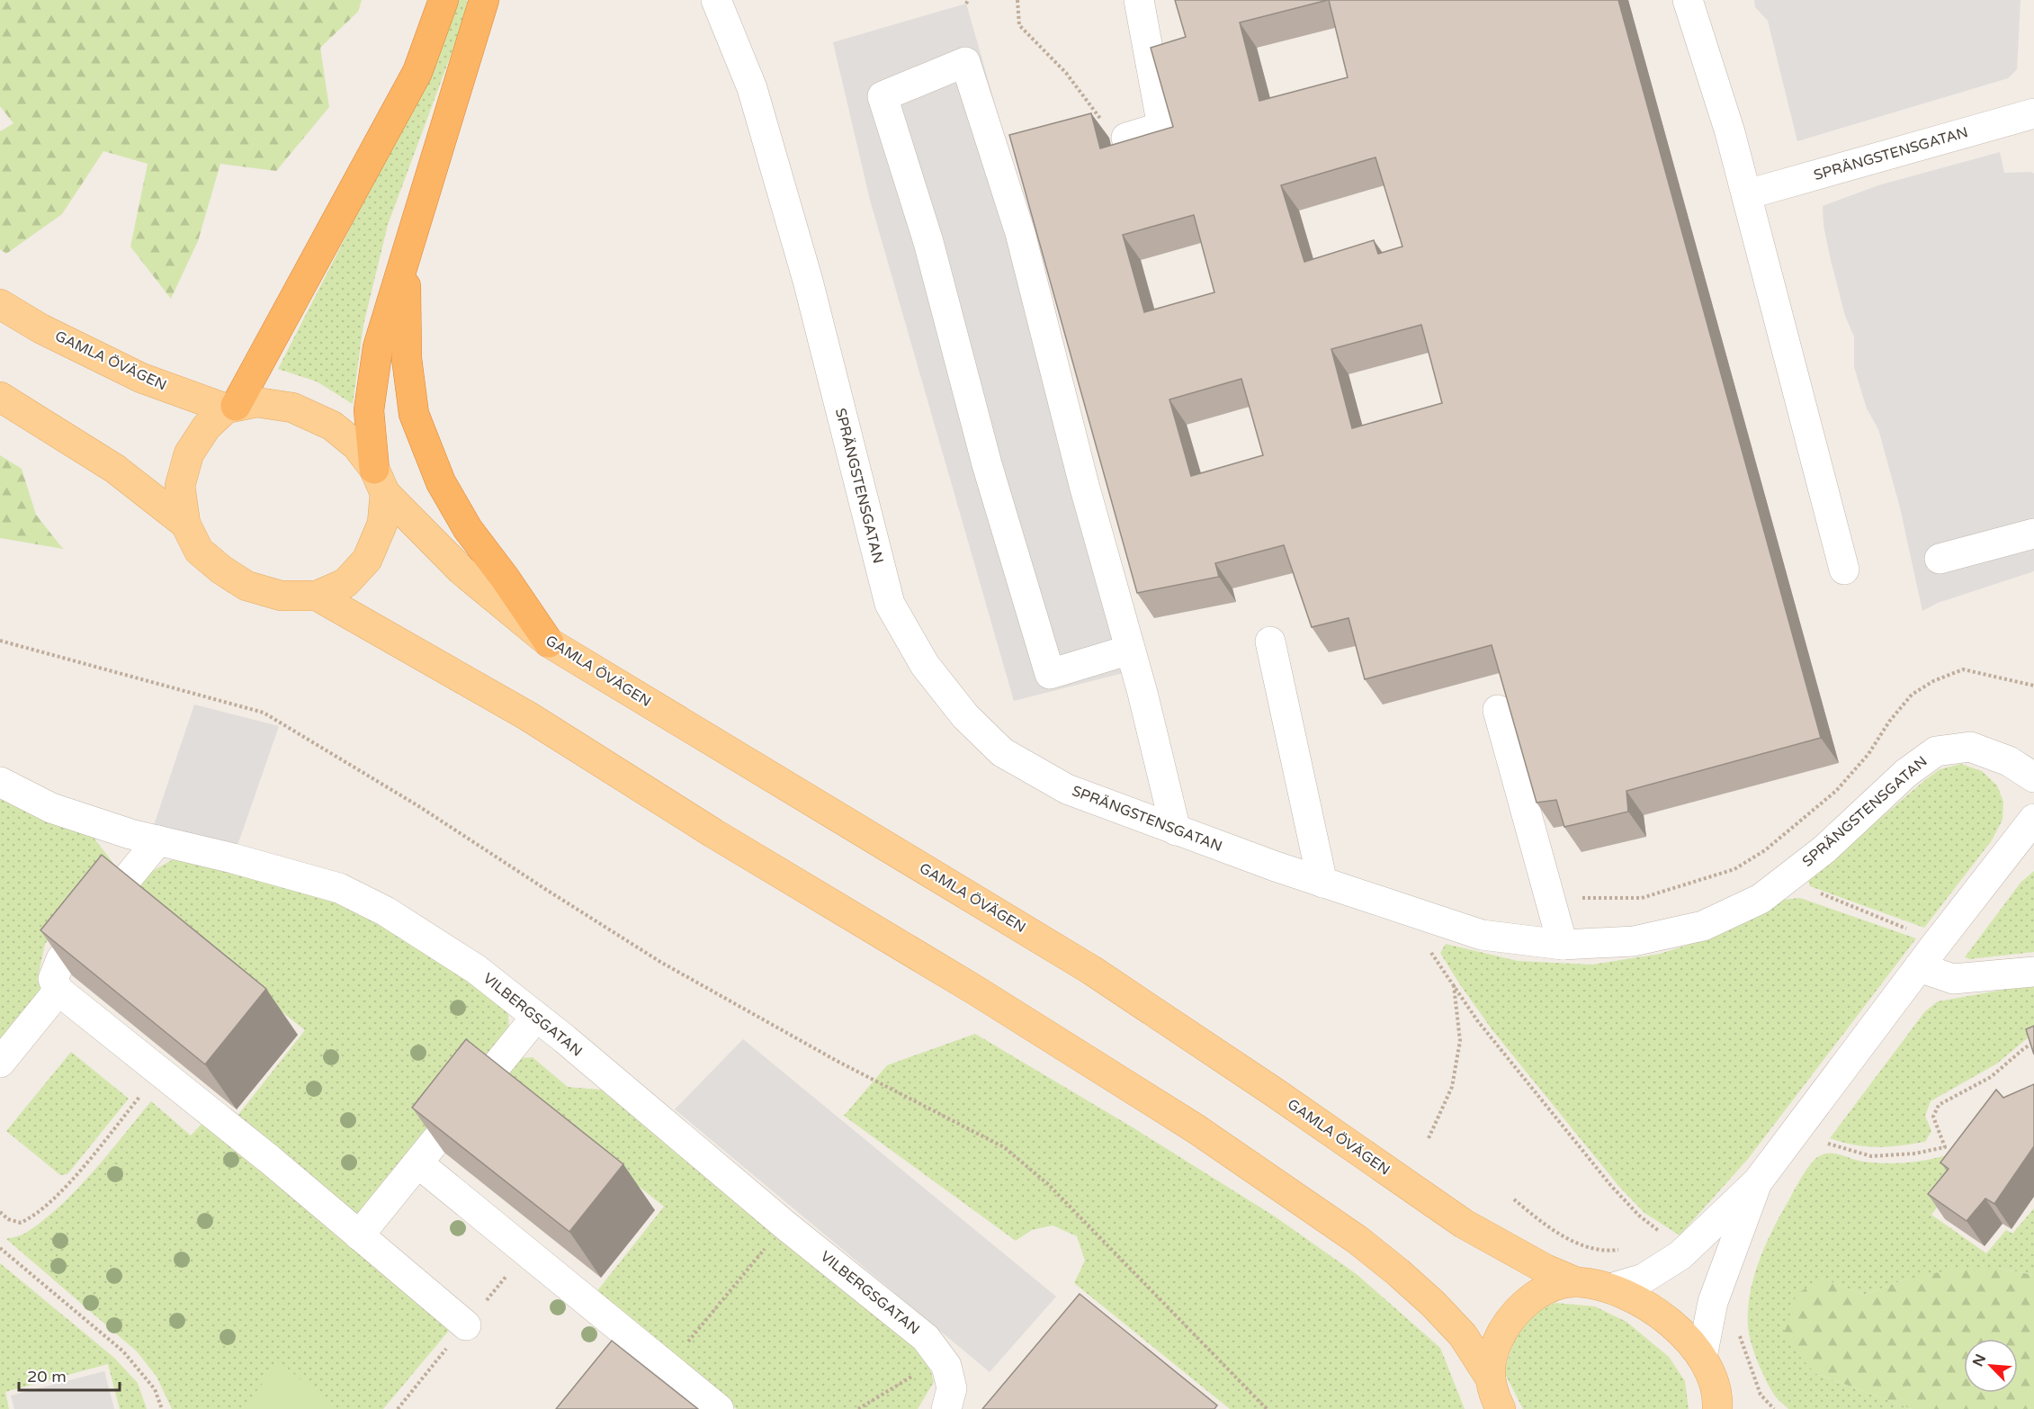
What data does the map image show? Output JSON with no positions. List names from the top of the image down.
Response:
{
  "streets": {
    "main road": ["GAMLA ÖVÄGEN"],
    "street": ["SPRÄNGSTENSGATAN", "VILBERGSGATAN"]
  },
  "scale_bar": "20 m",
  "north": "top left"
}
